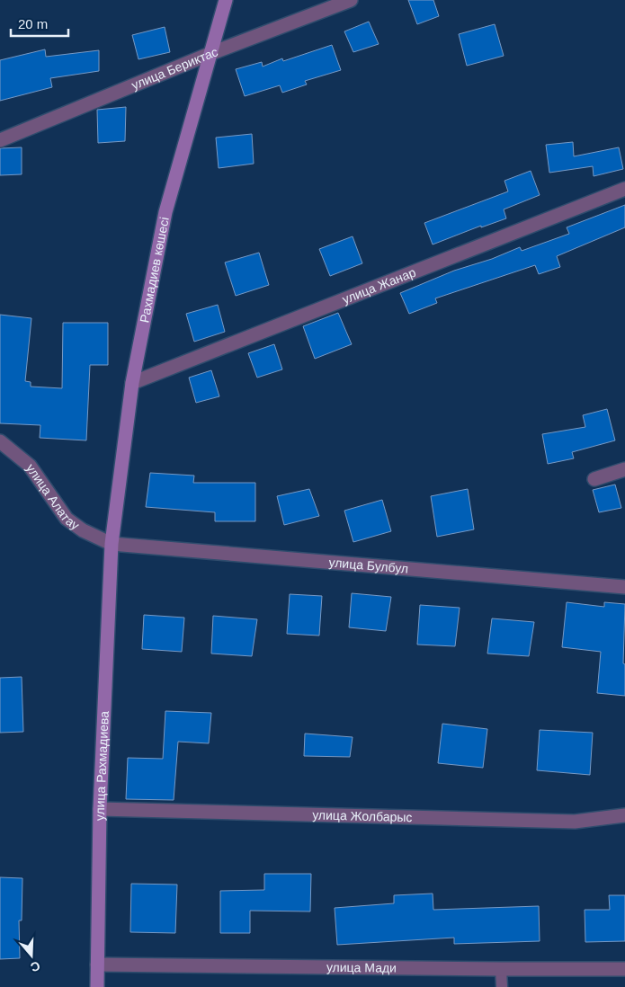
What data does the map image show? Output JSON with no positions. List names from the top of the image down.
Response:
{
  "streets": {
    "street": [
      "улица Бериктас",
      "Рахмадиев көшесі",
      "улица Жанар",
      "улица Алатау",
      "улица Булбул",
      "улица Рахмадиева",
      "улица Жолбарыс",
      "улица Мади"
    ]
  },
  "crossings": [
    ["улица Бериктас", "Рахмадиев көшесі"],
    ["Рахмадиев көшесі", "улица Жанар"],
    ["Рахмадиев көшесі", "улица Алатау"],
    ["Рахмадиев көшесі", "улица Булбул"],
    ["Рахмадиев көшесі", "улица Рахмадиева"],
    ["улица Алатау", "улица Булбул"],
    ["улица Алатау", "улица Рахмадиева"],
    ["улица Булбул", "улица Рахмадиева"],
    ["улица Рахмадиева", "улица Жолбарыс"],
    ["улица Рахмадиева", "улица Мади"]
  ],
  "scale_bar": "20 m",
  "north": "bottom"
}
